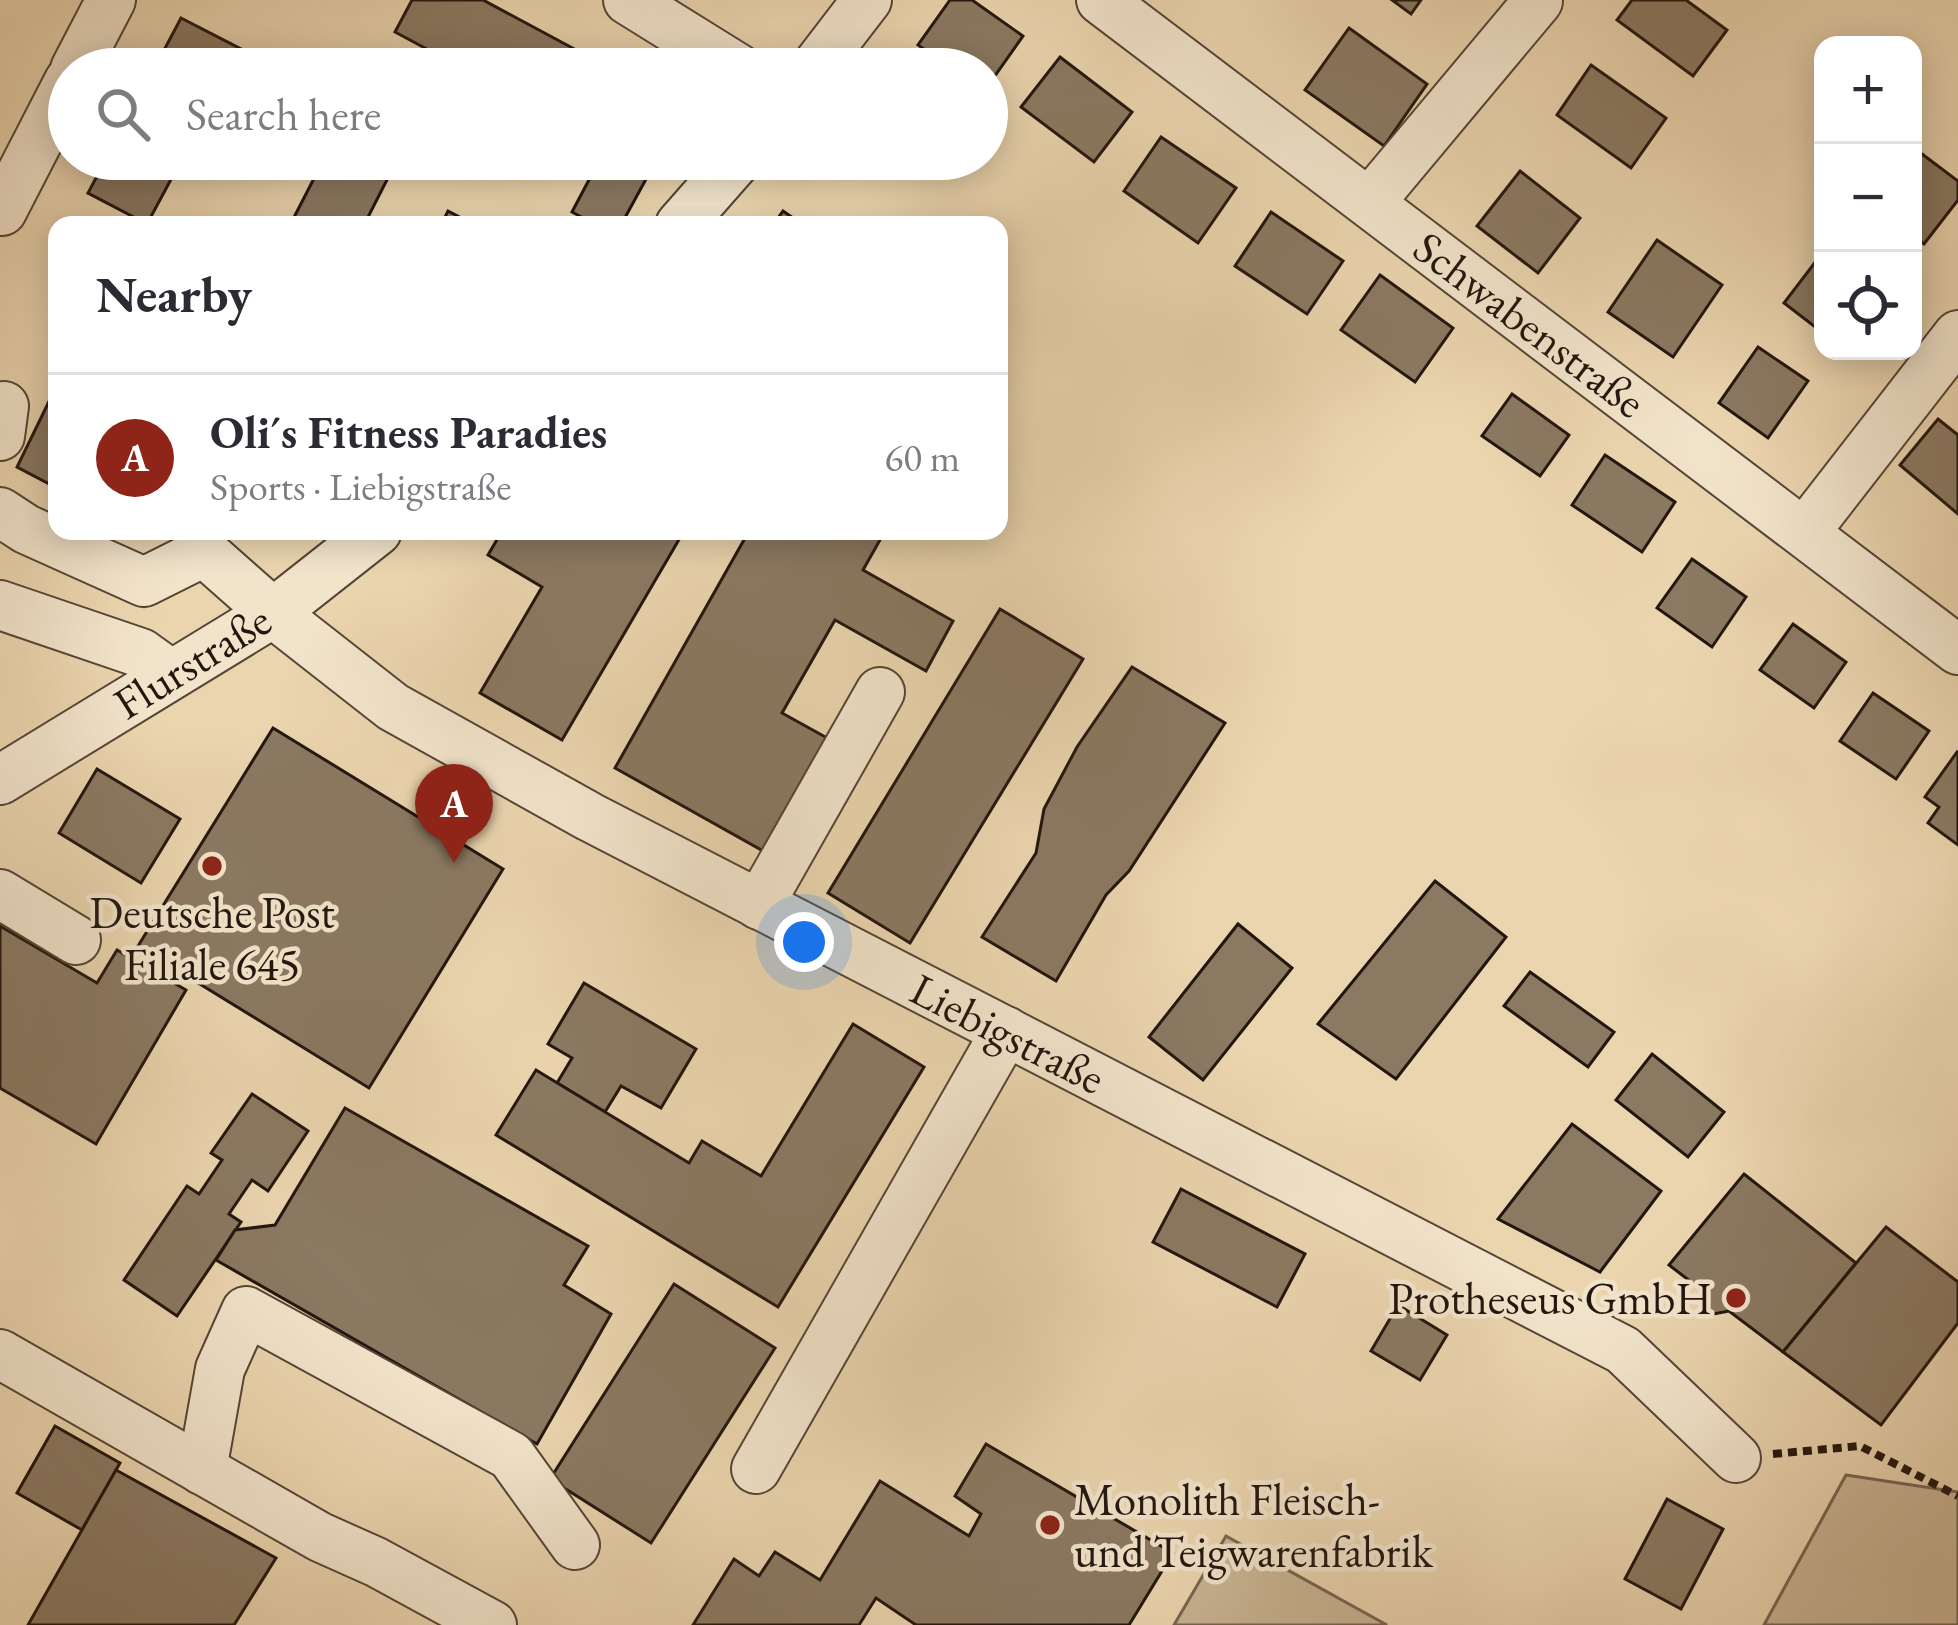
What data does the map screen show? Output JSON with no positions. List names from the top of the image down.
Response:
{
  "streets": {
    "street": ["Schwabenstraße", "Flurstraße", "Liebigstraße"]
  },
  "crossings": [
    ["Flurstraße", "Liebigstraße"]
  ],
  "places": ["Deutsche Post Filiale 645", "Protheseus GmbH", "Monolith Fleisch- und Teigwarenfabrik"],
  "page": {
    "map_buttons": ["+", "−"],
    "search": "Search here",
    "heading": "Nearby",
    "list": [
      {
        "mark": "A",
        "name": "Oli´s Fitness Paradies",
        "note": "Sports · Liebigstraße",
        "value": "60 m"
      }
    ],
    "pins": "A"
  }
}
